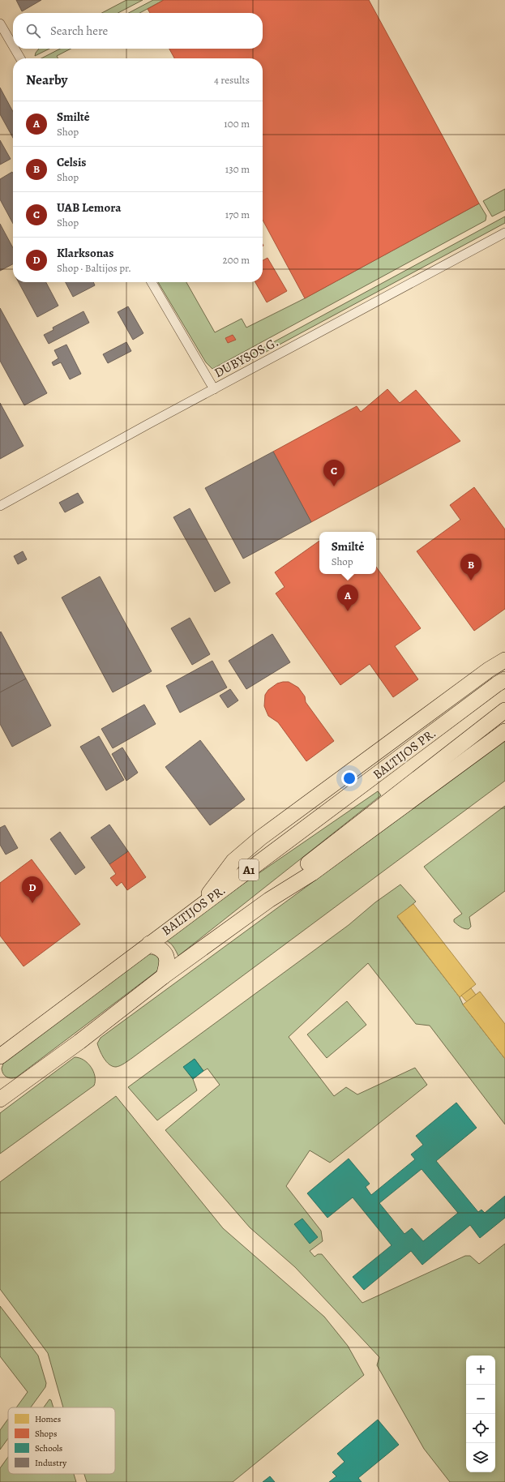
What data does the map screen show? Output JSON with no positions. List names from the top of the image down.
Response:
{
  "streets": {
    "highway": ["BALTIJOS PR.", "A1"],
    "street": ["DUBYSOS G."]
  },
  "legend": [
    "Homes",
    "Shops",
    "Schools",
    "Industry"
  ],
  "page": {
    "search": "Search here",
    "heading": ["Nearby", "4 results"],
    "list": [
      {
        "mark": "A",
        "name": "Smiltė",
        "note": "Shop",
        "value": "100 m"
      },
      {
        "mark": "B",
        "name": "Celsis",
        "note": "Shop",
        "value": "130 m"
      },
      {
        "mark": "C",
        "name": "UAB Lemora",
        "note": "Shop",
        "value": "170 m"
      },
      {
        "mark": "D",
        "name": "Klarksonas",
        "note": "Shop · Baltijos pr.",
        "value": "200 m"
      }
    ],
    "pins": [
      "C",
      "B",
      "A",
      "D"
    ],
    "popup": ["Smiltė", "Shop"],
    "map_buttons": ["+", "−"]
  }
}
